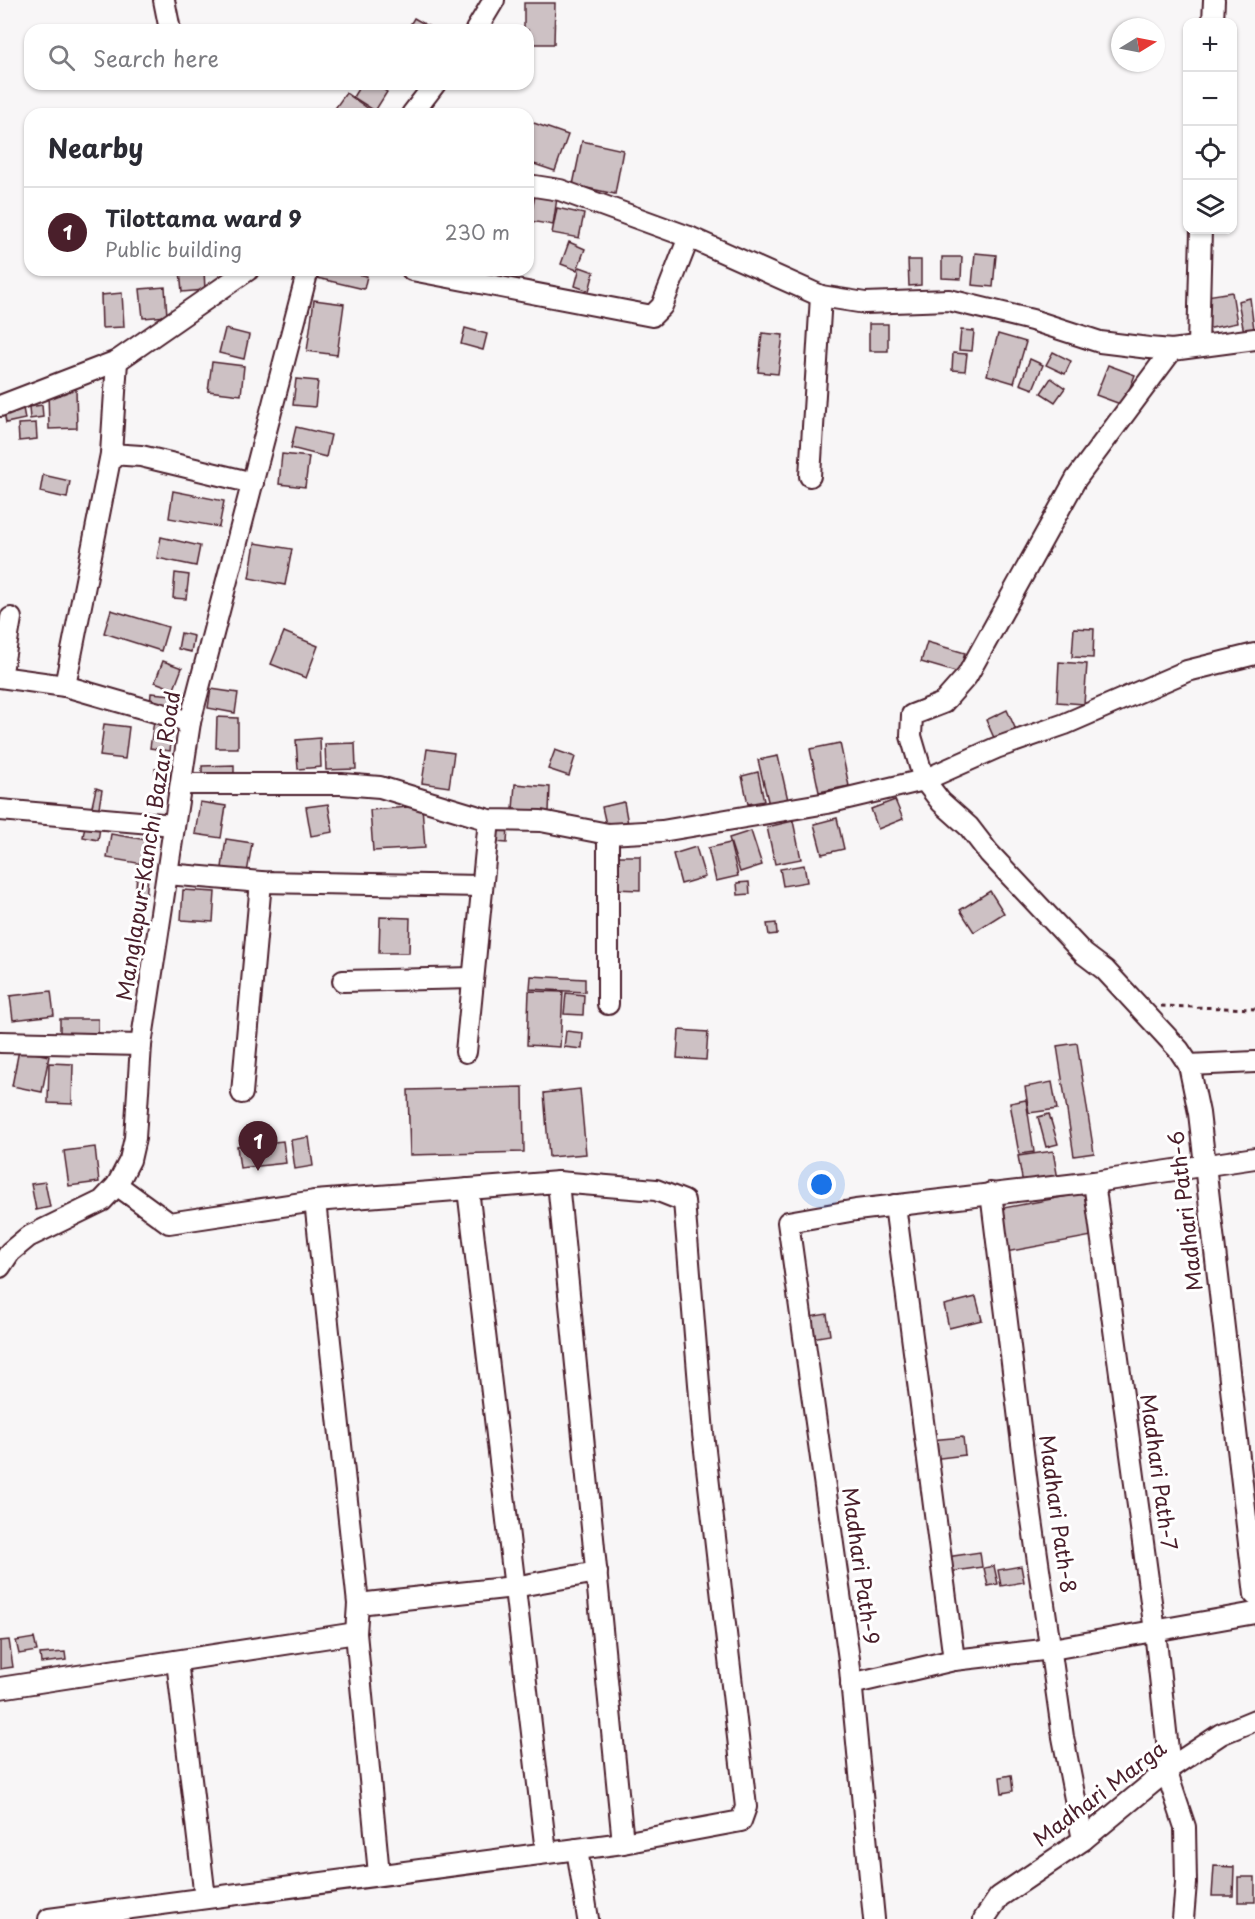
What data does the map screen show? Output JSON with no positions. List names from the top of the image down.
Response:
{
  "streets": {
    "street": [
      "Manglapur-Kanchi Bazar Road",
      "Madhari Path-6",
      "Madhari Path-7",
      "Madhari Path-8",
      "Madhari Path-9",
      "Madhari Marga"
    ]
  },
  "crossings": [
    ["Madhari Path-7", "Madhari Marga"],
    ["Madhari Path-8", "Madhari Marga"]
  ],
  "north": "right",
  "page": {
    "map_buttons": ["+", "−"],
    "search": "Search here",
    "heading": "Nearby",
    "list": [
      {
        "mark": "1",
        "name": "Tilottama ward 9",
        "note": "Public building",
        "value": "230 m"
      }
    ],
    "pins": "1"
  }
}
